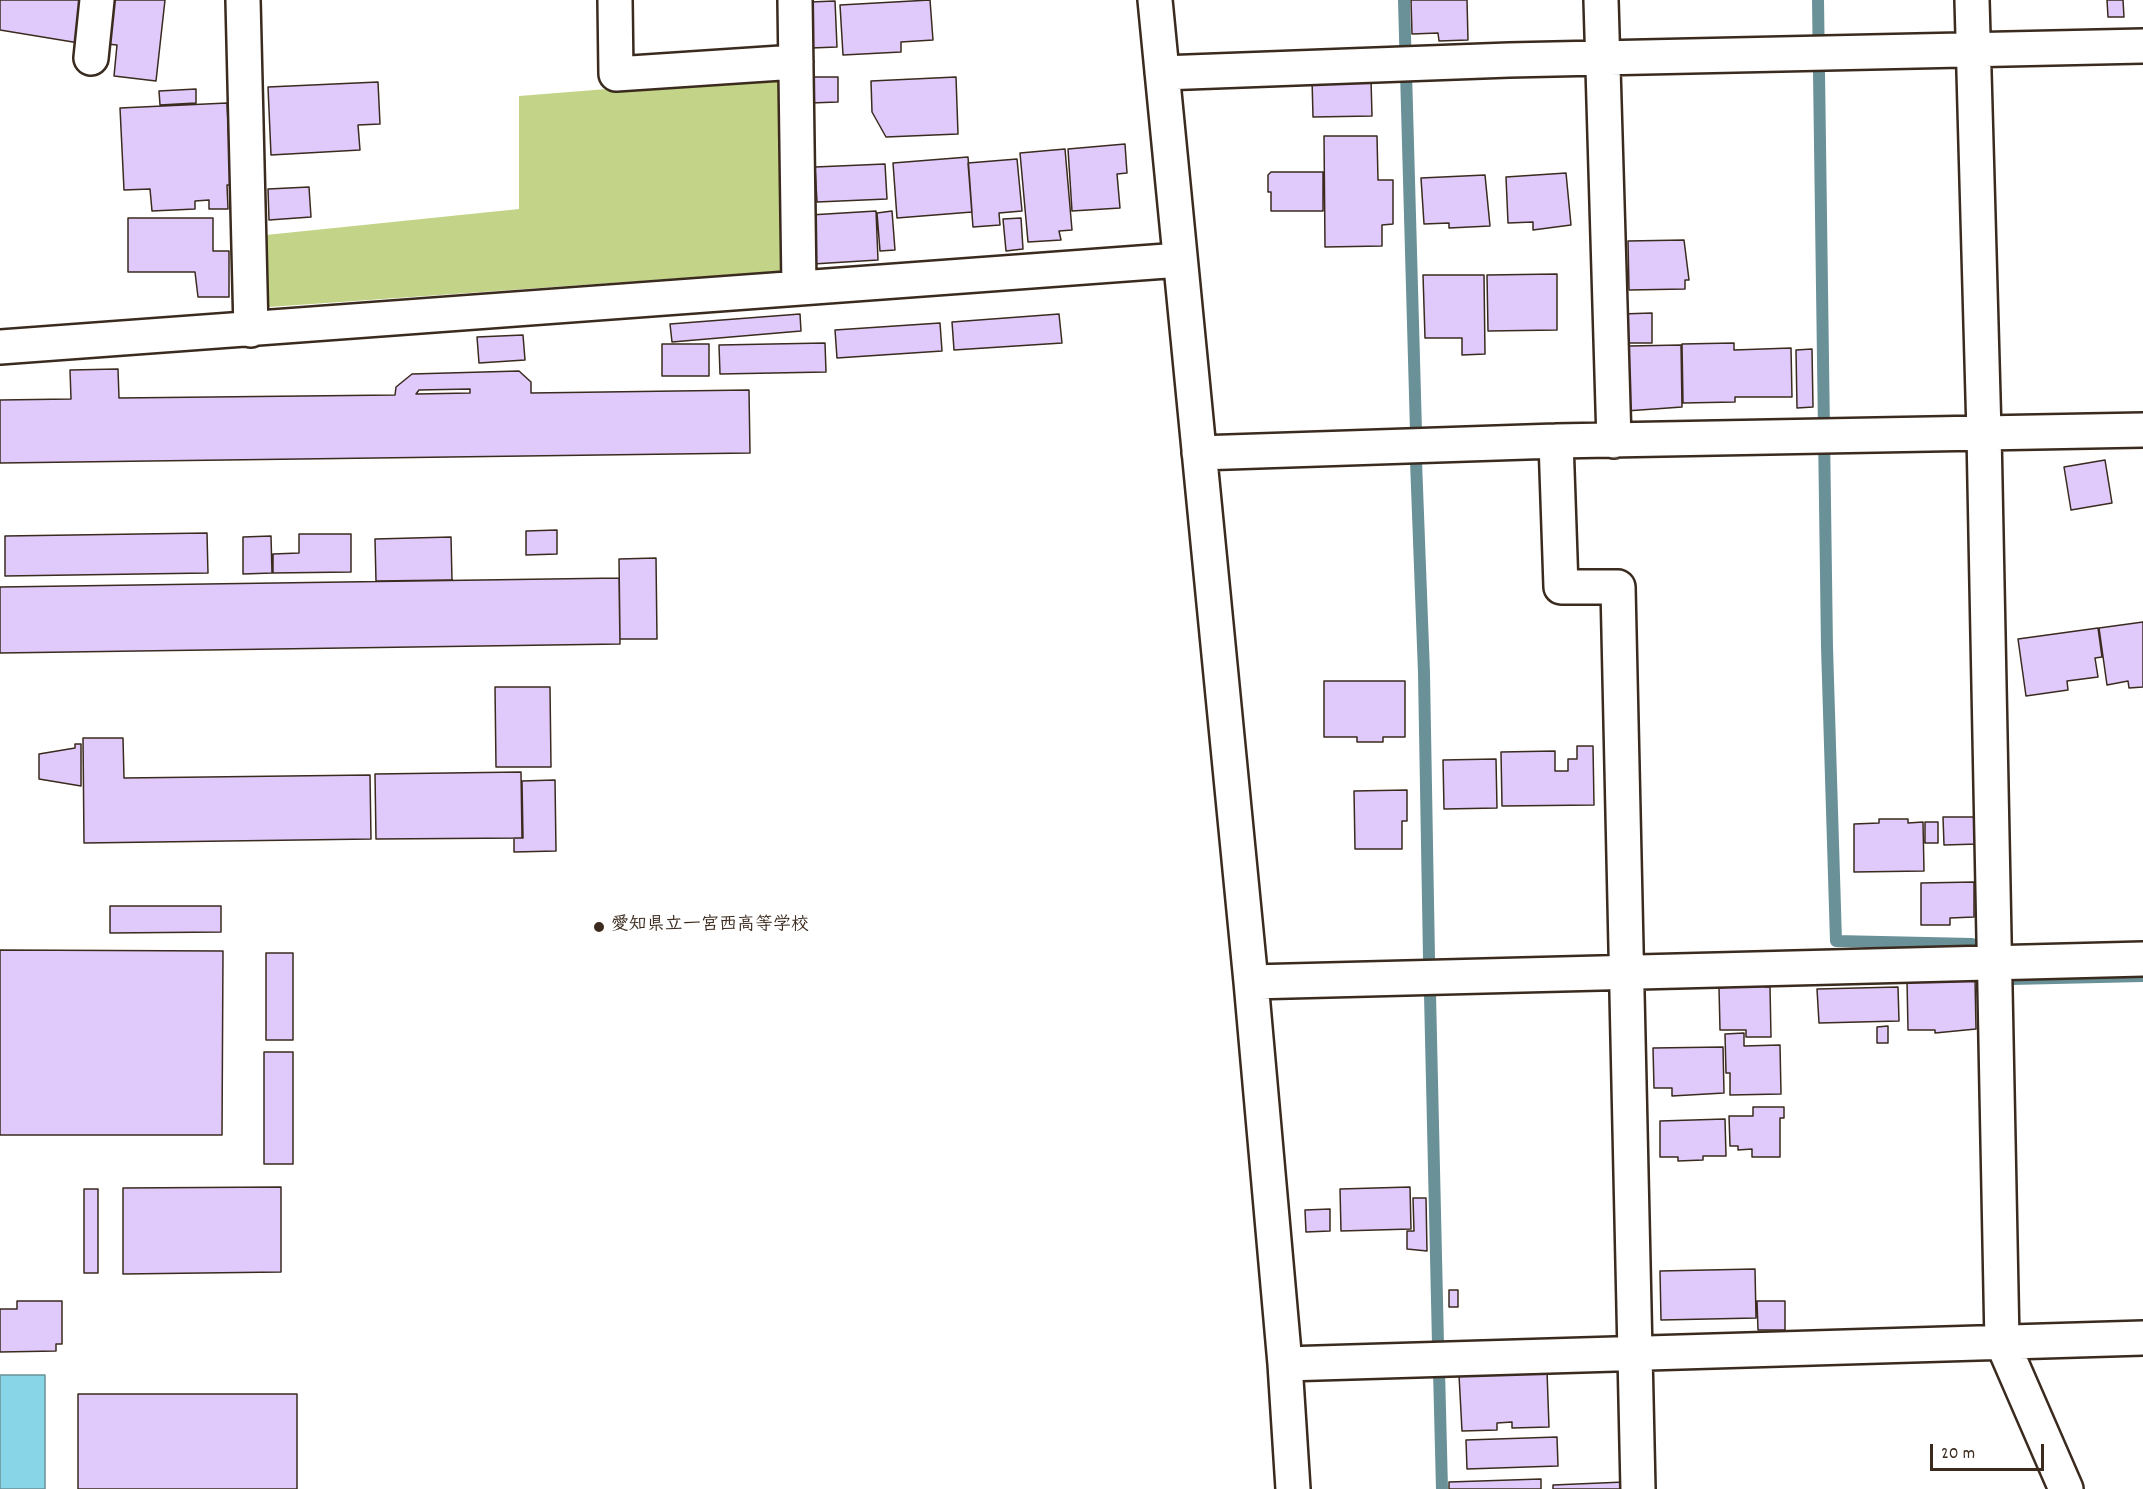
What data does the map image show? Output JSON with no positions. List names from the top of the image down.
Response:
{
  "places": ["愛知県立一宮西高等学校"],
  "scale_bar": "20 m"
}
